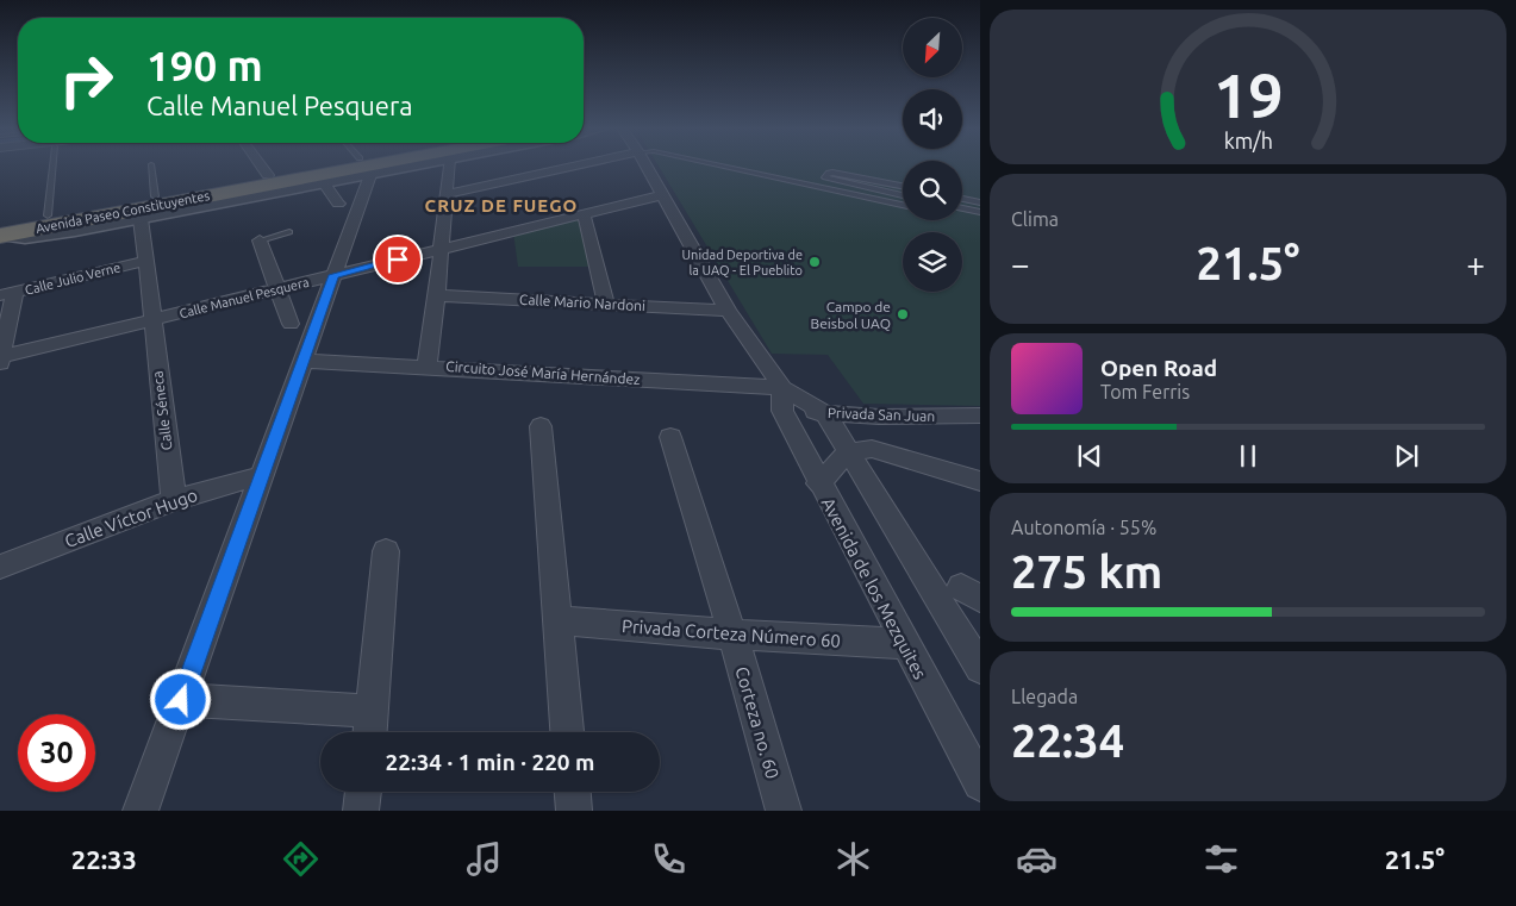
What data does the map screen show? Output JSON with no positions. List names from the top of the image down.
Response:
{
  "streets": {
    "highway": ["Avenida Paseo Constituyentes"],
    "street": [
      "Calle Julio Verne",
      "Calle Manuel Pesquera",
      "Calle Mario Nardoni",
      "Circuito José María Hernández",
      "Calle Séneca",
      "Privada San Juan",
      "Calle Víctor Hugo",
      "Avenida de los Mezquites",
      "Privada Corteza Número 60",
      "Corteza no. 60"
    ]
  },
  "crossings": [
    ["Calle Julio Verne", "Calle Séneca"],
    ["Calle Manuel Pesquera", "Calle Séneca"],
    ["Calle Manuel Pesquera", "Avenida de los Mezquites"],
    ["Calle Mario Nardoni", "Avenida de los Mezquites"],
    ["Circuito José María Hernández", "Avenida de los Mezquites"],
    ["Calle Séneca", "Calle Víctor Hugo"],
    ["Privada San Juan", "Avenida de los Mezquites"],
    ["Avenida de los Mezquites", "Privada Corteza Número 60"],
    ["Privada Corteza Número 60", "Corteza no. 60"]
  ],
  "districts": ["CRUZ DE FUEGO"],
  "places": ["Unidad Deportiva de la UAQ - El Pueblito", "Campo de Beisbol UAQ"],
  "north": "bottom left",
  "page": {
    "turn": ["190 m", "Calle Manuel Pesquera"],
    "tile": [
      "Clima",
      ["Autonomía · 55%", "275 km"],
      ["Llegada", "22:34"]
    ],
    "heat": ["−", "21.5°", "+"],
    "song": ["Open Road", "Tom Ferris"],
    "limit": "30",
    "trip": "22:34 · 1 min · 220 m",
    "tabs": ["22:33", "21.5°"],
    "gauge": ["19", "km/h"]
  }
}
